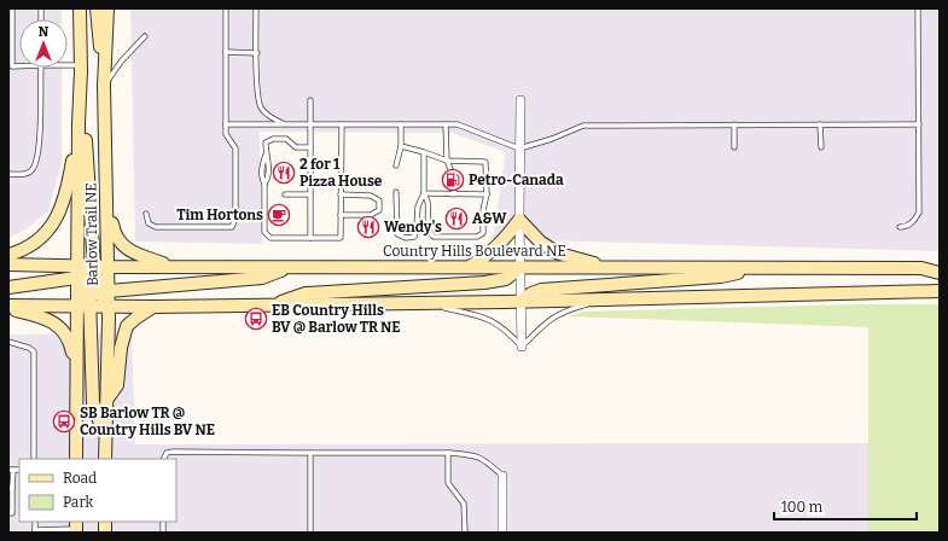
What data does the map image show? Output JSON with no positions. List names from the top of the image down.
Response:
{
  "streets": {
    "main road": ["Barlow Trail NE", "Country Hills Boulevard NE"]
  },
  "crossings": [
    ["Barlow Trail NE", "Country Hills Boulevard NE"]
  ],
  "places": {
    "restaurant": ["2 for 1 Pizza House", "A&W", "Wendy's"],
    "fuel station": ["Petro-Canada"],
    "cafe": ["Tim Hortons"],
    "bus stop": ["EB Country Hills BV @ Barlow TR NE", "SB Barlow TR @ Country Hills BV NE"]
  },
  "legend": ["Road", "Park"],
  "scale_bar": "100 m",
  "north": "top"
}
